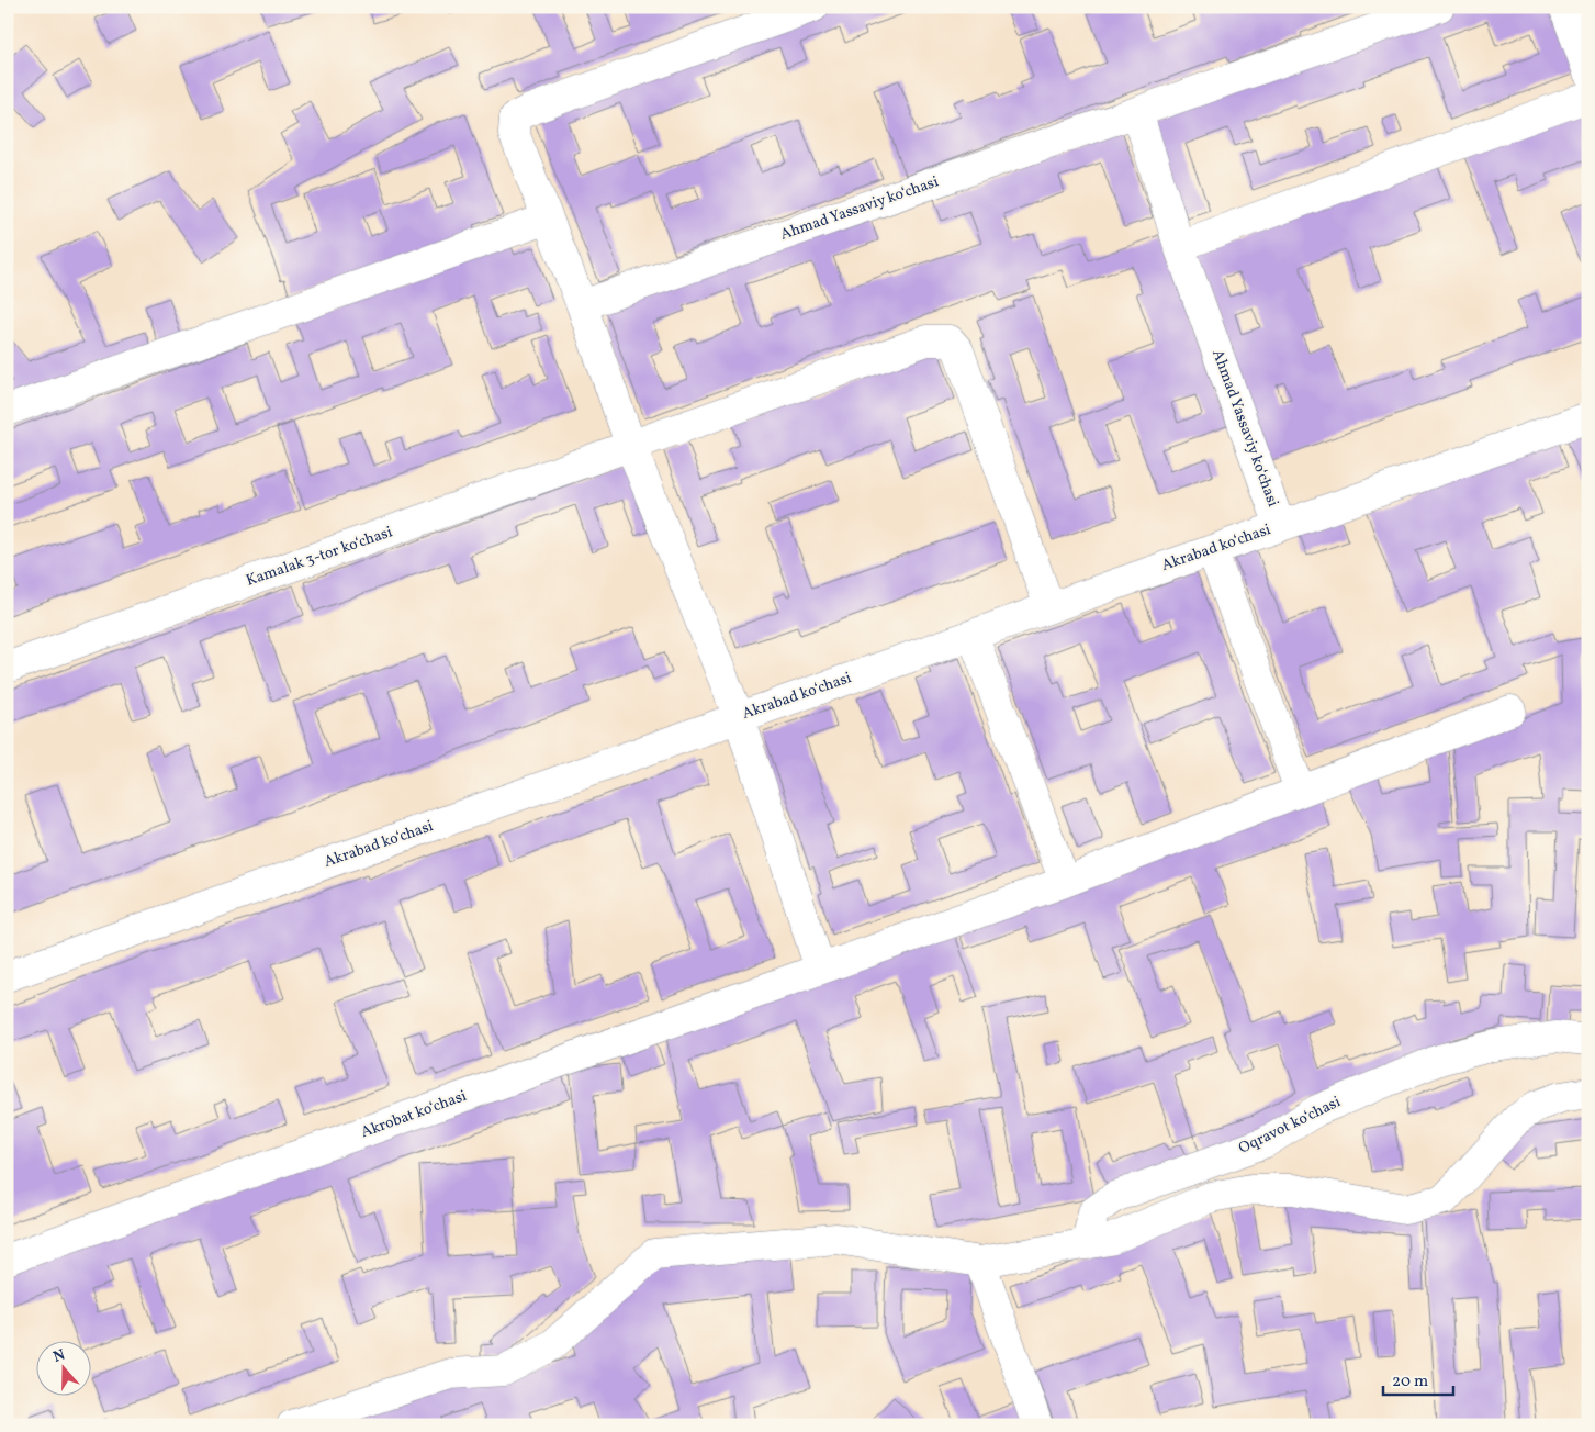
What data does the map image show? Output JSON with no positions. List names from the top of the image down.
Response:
{
  "streets": {
    "street": [
      "Ahmad Yassaviy koʻchasi",
      "Akrabad koʻchasi",
      "Kamalak 3-tor koʻchasi",
      "Akrobat koʻchasi",
      "Oqravot koʻchasi"
    ]
  },
  "crossings": [
    ["Ahmad Yassaviy koʻchasi", "Akrabad koʻchasi"],
    ["Akrabad koʻchasi", "Kamalak 3-tor koʻchasi"]
  ],
  "scale_bar": "20 m",
  "north": "top"
}
